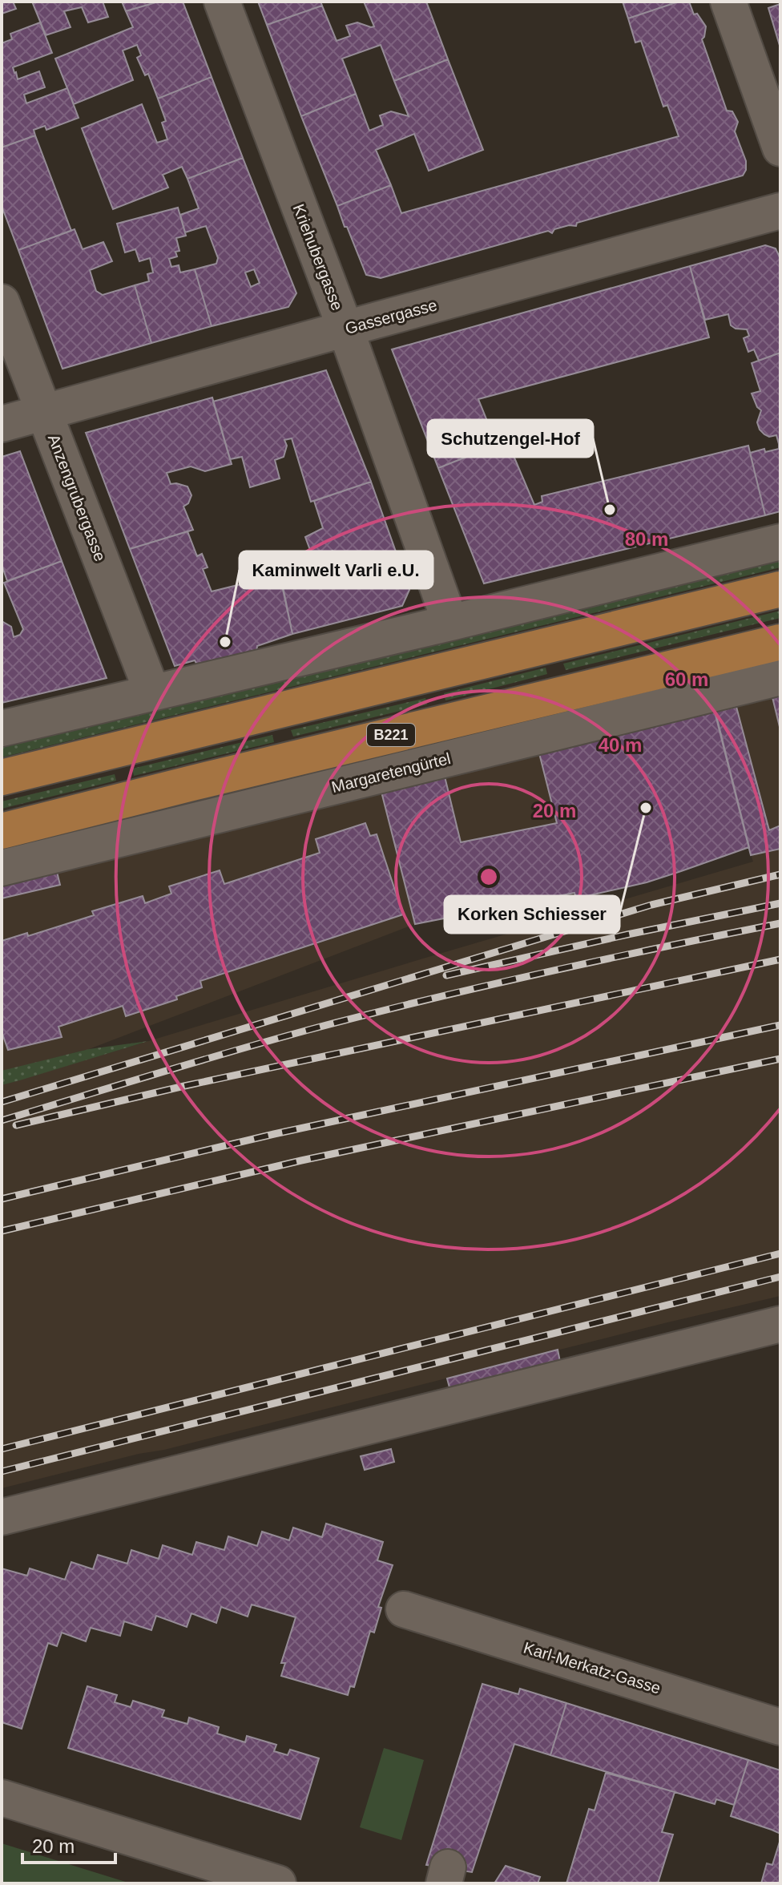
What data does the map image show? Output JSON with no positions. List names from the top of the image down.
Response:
{
  "streets": {
    "main road": ["B221"],
    "street": [
      "Kriehubergasse",
      "Gassergasse",
      "Anzengrubergasse",
      "Margaretengürtel",
      "Karl-Merkatz-Gasse"
    ]
  },
  "crossings": [
    ["Kriehubergasse", "Gassergasse"],
    ["Gassergasse", "Anzengrubergasse"]
  ],
  "places": ["Schutzengel-Hof", "Kaminwelt Varli e.U.", "Korken Schiesser"],
  "scale_bar": "20 m",
  "rings": [
    "80 m",
    "60 m",
    "40 m",
    "20 m"
  ]
}
